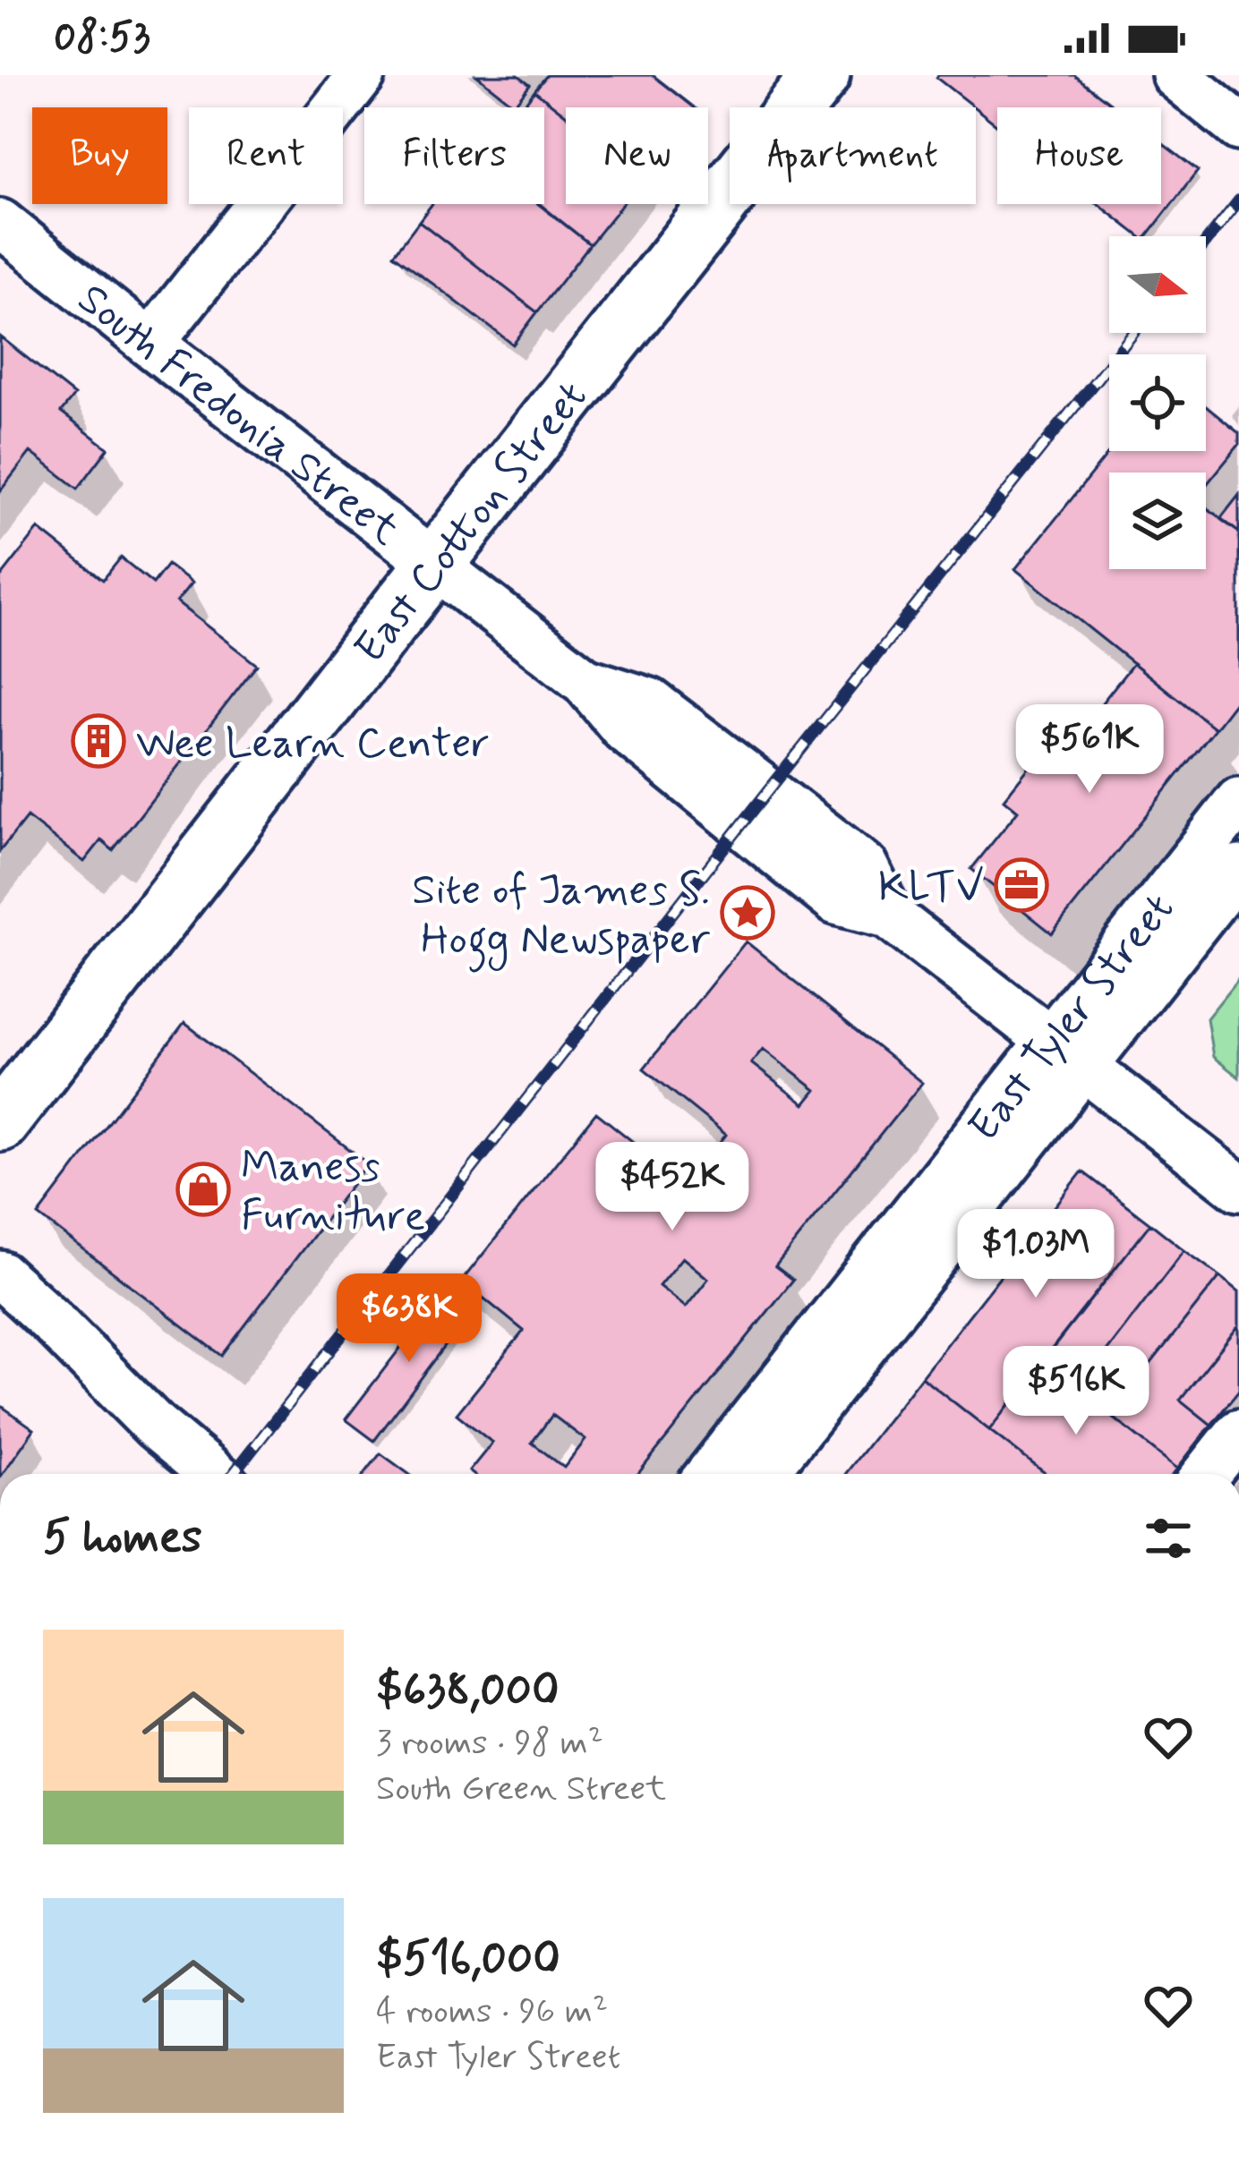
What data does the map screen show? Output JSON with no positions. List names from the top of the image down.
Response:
{
  "streets": {
    "main road": ["East Cotton Street"],
    "street": ["South Fredonia Street", "East Tyler Street"]
  },
  "crossings": [
    ["South Fredonia Street", "East Cotton Street"],
    ["South Fredonia Street", "East Tyler Street"]
  ],
  "places": {
    "building": ["Wee Learn Center"],
    "office": ["KLTV"],
    "place": ["Site of James S. Hogg Newspaper"],
    "shop": ["Maness Furniture"]
  },
  "north": "right",
  "page": {
    "status": "08:53",
    "chip": [
      "Buy",
      "Rent",
      "Filters",
      "New",
      "Apartment",
      "House"
    ],
    "price": [
      "$561K",
      "$452K",
      "$1.03M",
      "$638K",
      "$516K"
    ],
    "heading": "5 homes",
    "list": [
      {
        "name": "$638,000",
        "note": "3 rooms · 98 m² · South Green Street"
      },
      {
        "name": "$516,000",
        "note": "4 rooms · 96 m² · East Tyler Street"
      }
    ]
  }
}
